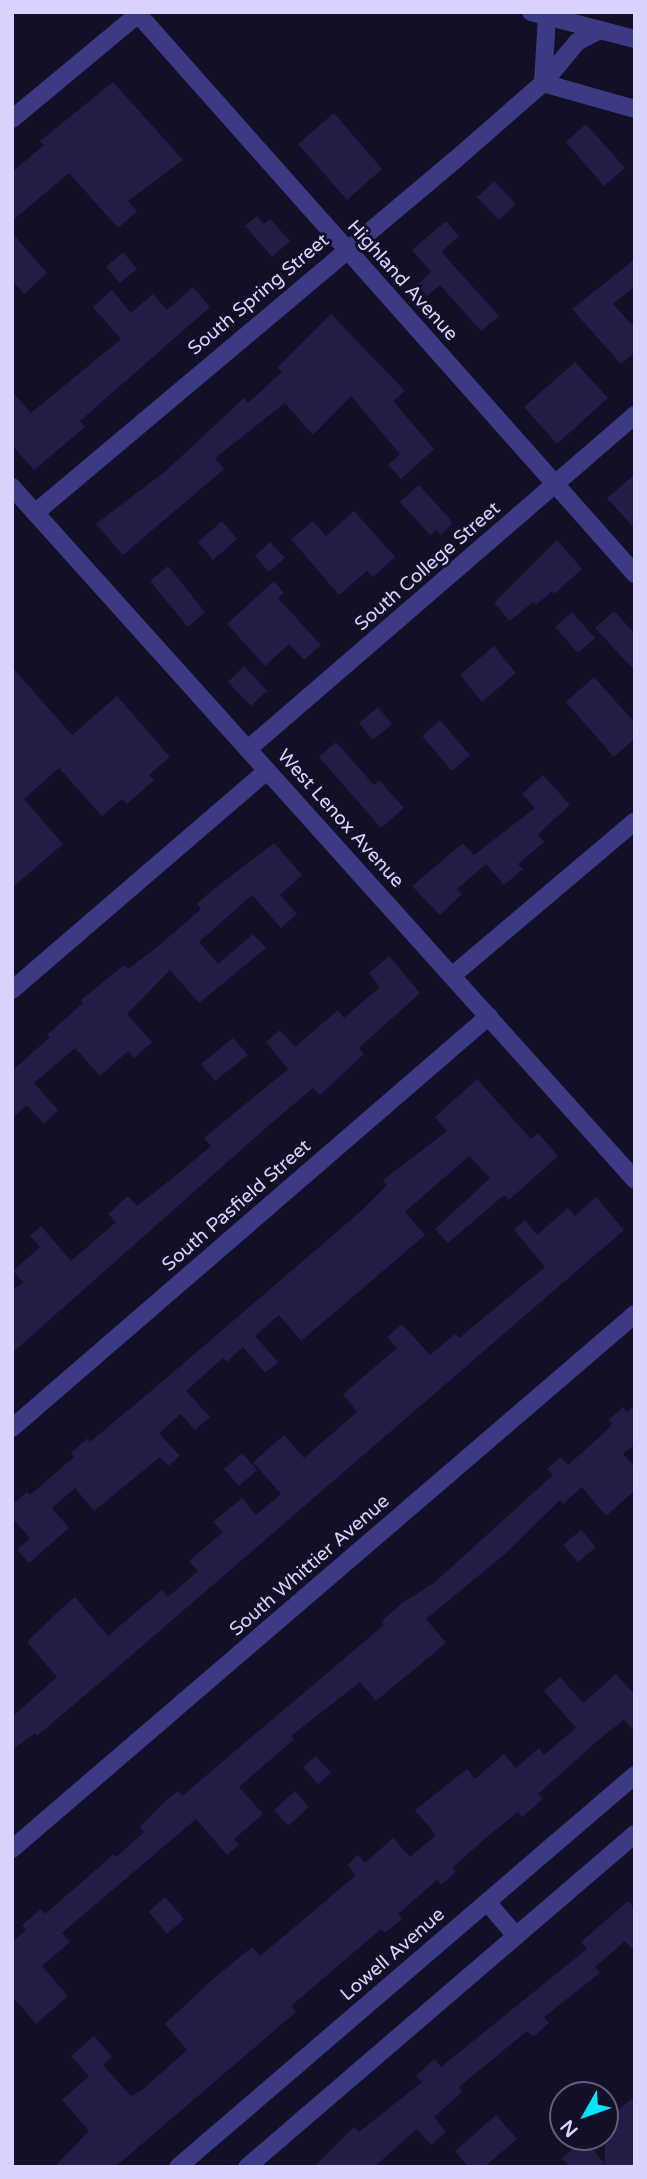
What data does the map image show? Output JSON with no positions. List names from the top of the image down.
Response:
{
  "streets": {
    "street": [
      "Highland Avenue",
      "South Spring Street",
      "South College Street",
      "West Lenox Avenue",
      "South Pasfield Street",
      "South Whittier Avenue",
      "Lowell Avenue"
    ]
  },
  "crossings": [
    ["Highland Avenue", "South Spring Street"],
    ["Highland Avenue", "South College Street"],
    ["South Spring Street", "West Lenox Avenue"],
    ["South College Street", "West Lenox Avenue"],
    ["West Lenox Avenue", "South Pasfield Street"]
  ],
  "north": "bottom left"
}
